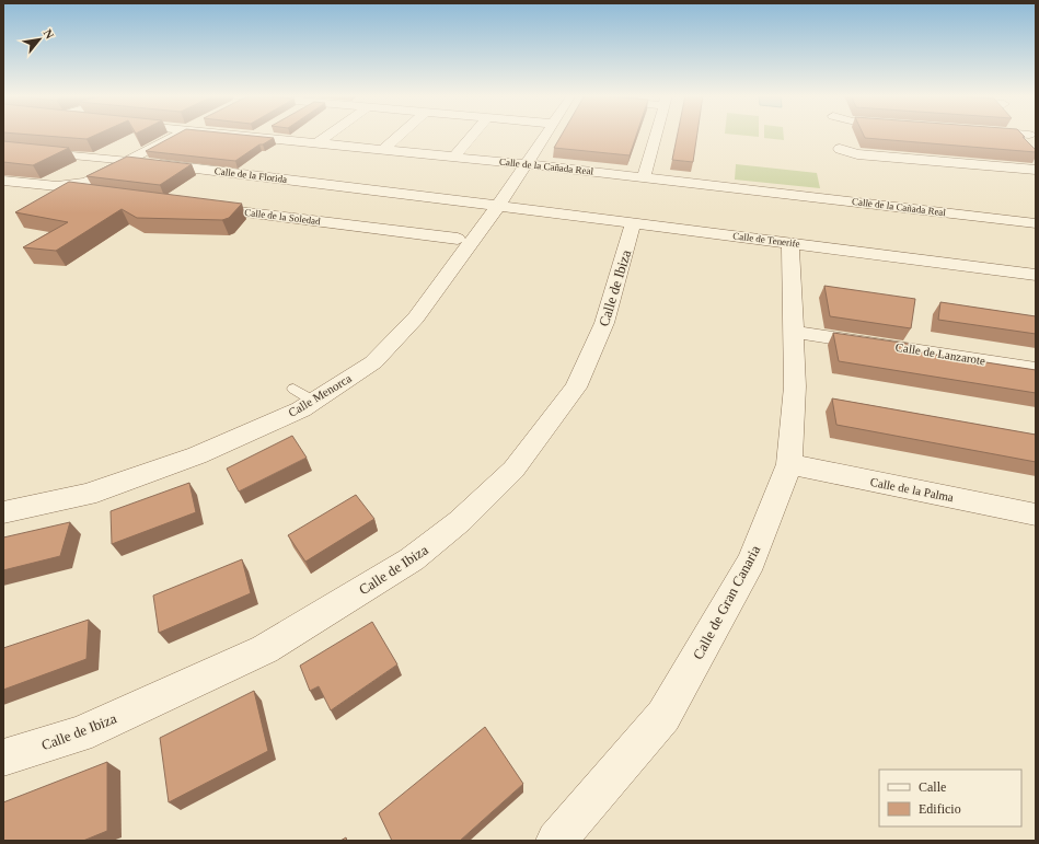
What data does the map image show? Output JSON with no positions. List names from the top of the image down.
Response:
{
  "streets": {
    "street": [
      "Calle de la Cañada Real",
      "Calle de la Florida",
      "Calle de la Soledad",
      "Calle de Tenerife",
      "Calle de Ibiza",
      "Calle de Lanzarote",
      "Calle Menorca",
      "Calle de la Palma",
      "Calle de Gran Canaria"
    ]
  },
  "crossings": [
    ["Calle de la Cañada Real", "Calle Menorca"],
    ["Calle de la Florida", "Calle de Tenerife"],
    ["Calle de la Florida", "Calle Menorca"],
    ["Calle de la Soledad", "Calle Menorca"],
    ["Calle de Tenerife", "Calle de Ibiza"],
    ["Calle de Tenerife", "Calle Menorca"],
    ["Calle de Tenerife", "Calle de Gran Canaria"],
    ["Calle de Lanzarote", "Calle de Gran Canaria"],
    ["Calle de la Palma", "Calle de Gran Canaria"]
  ],
  "legend": ["Calle", "Edificio"],
  "north": "top right"
}
